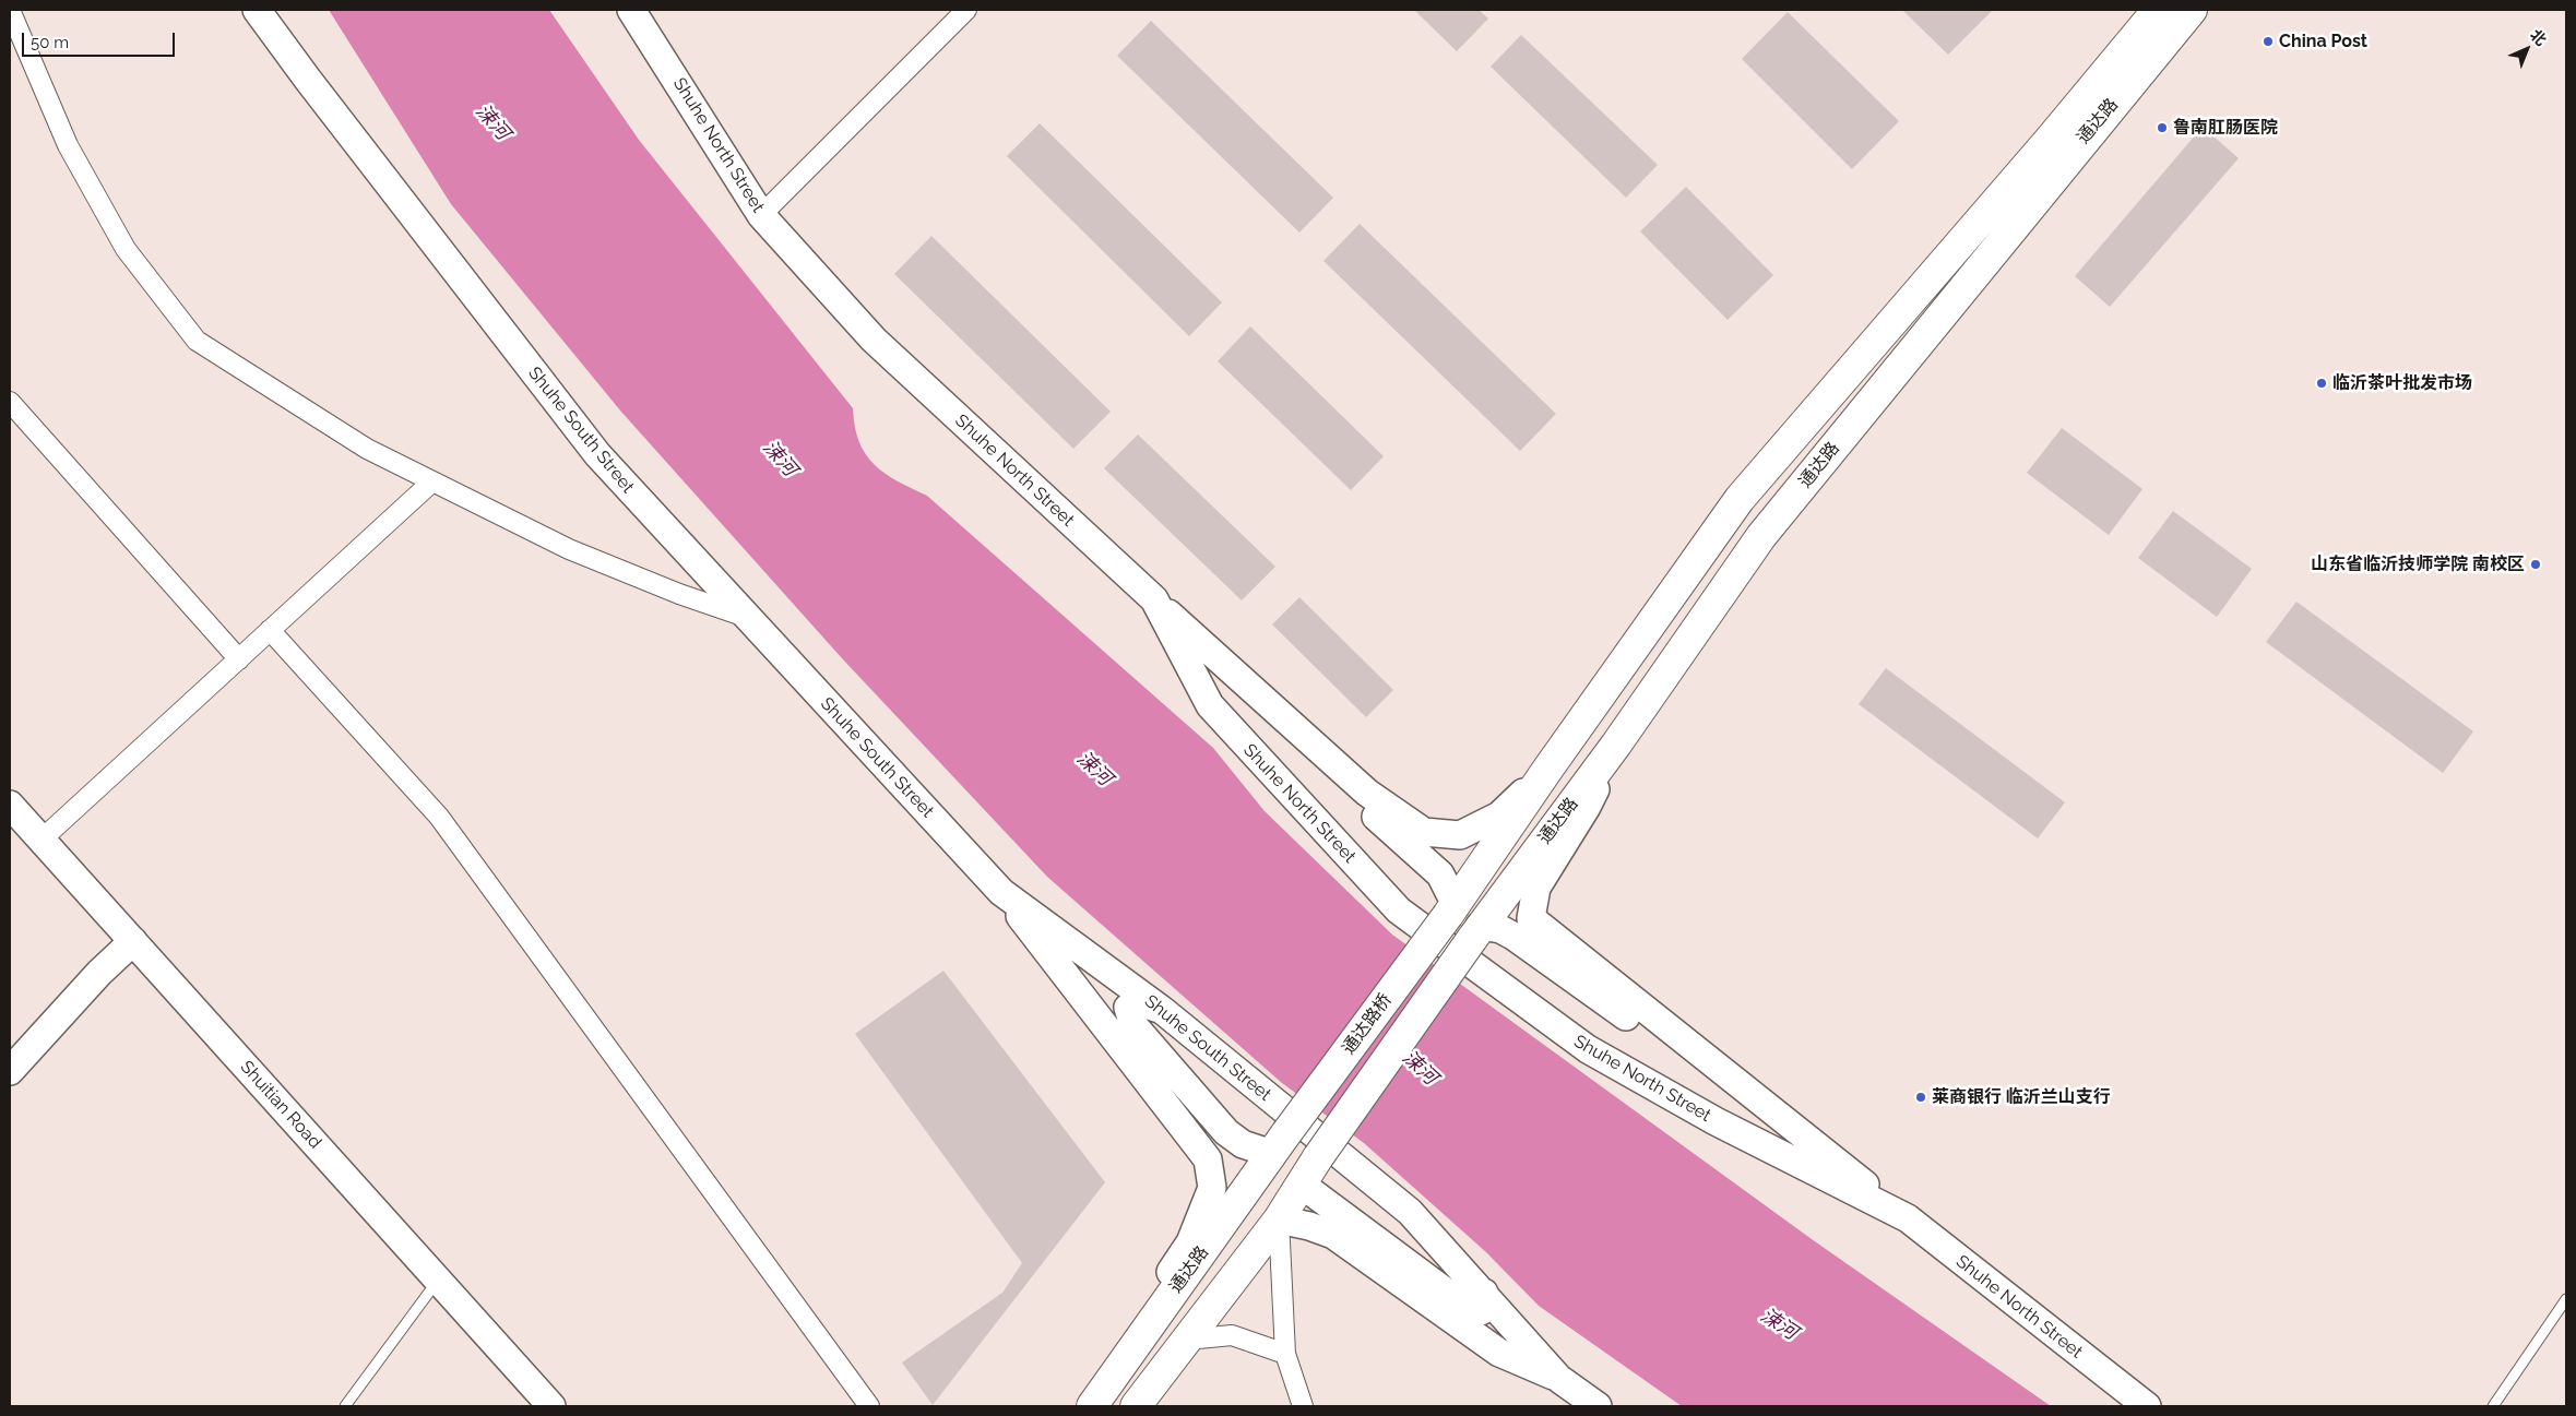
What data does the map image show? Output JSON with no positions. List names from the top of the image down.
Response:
{
  "streets": {
    "main road": [
      "通达路",
      "Shuhe North Street",
      "Shuhe South Street",
      "通达路桥",
      "Shuitian Road"
    ]
  },
  "crossings": [
    ["通达路", "通达路桥"]
  ],
  "water": ["涑河"],
  "places": [
    "China Post",
    "鲁南肛肠医院",
    "临沂茶叶批发市场",
    "山东省临沂技师学院 南校区",
    "莱商银行 临沂兰山支行"
  ],
  "scale_bar": "50 m",
  "north": "top right"
}
